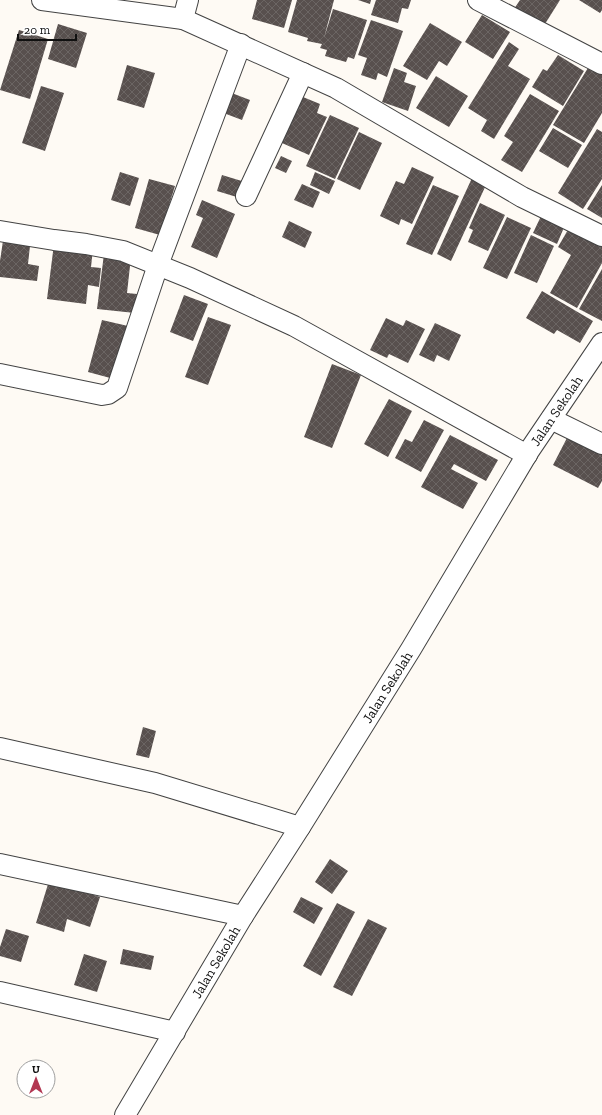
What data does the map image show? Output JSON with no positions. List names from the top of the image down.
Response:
{
  "streets": {
    "street": ["Jalan Sekolah"]
  },
  "scale_bar": "20 m",
  "north": "top"
}
